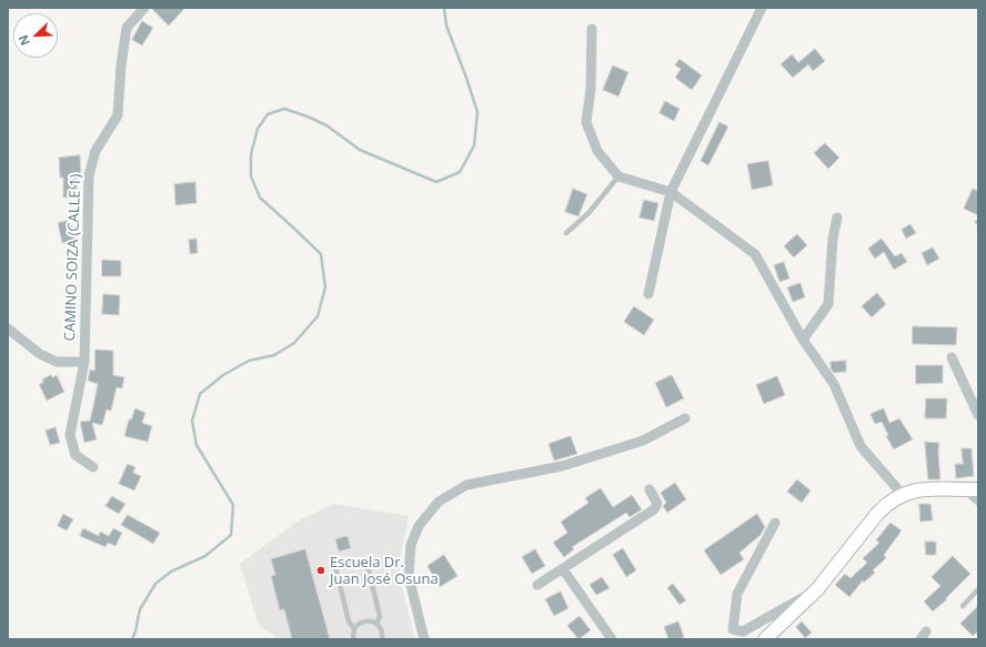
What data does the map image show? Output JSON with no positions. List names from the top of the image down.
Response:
{
  "streets": {
    "street": ["CAMINO SOIZA (CALLE 1)"]
  },
  "places": ["Escuela Dr. Juan José Osuna"],
  "north": "bottom left"
}
